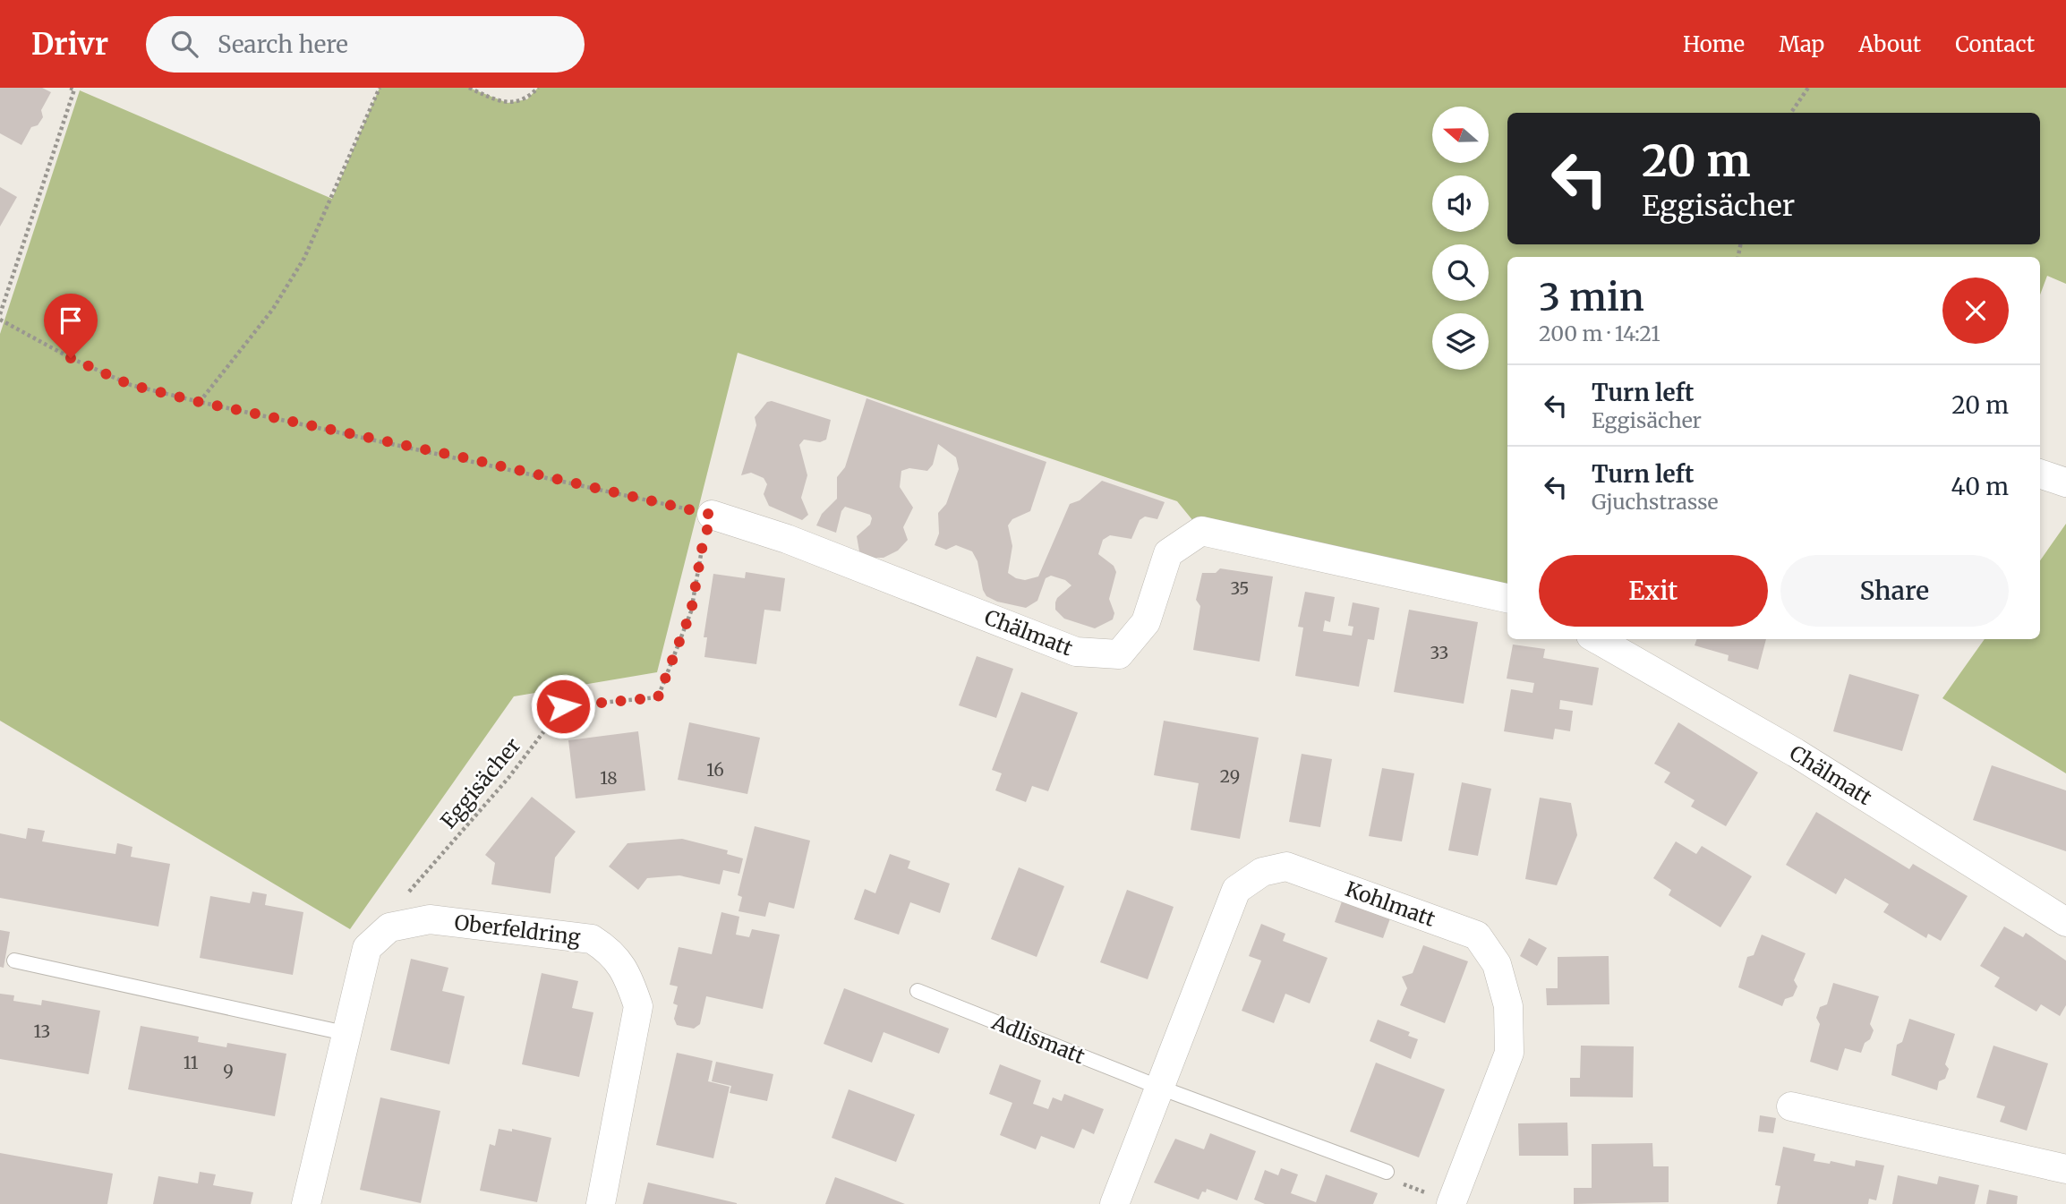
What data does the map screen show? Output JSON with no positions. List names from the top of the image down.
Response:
{
  "streets": {
    "street": ["Chälmatt", "Kohlmatt", "Oberfeldring"],
    "lane": ["Adlismatt"],
    "path": ["Eggisächer"]
  },
  "crossings": [
    ["Chälmatt", "Eggisächer"],
    ["Eggisächer", "Oberfeldring"],
    ["Kohlmatt", "Adlismatt"]
  ],
  "house_numbers": [
    "35",
    "33",
    "16",
    "29",
    "18",
    "13",
    "11",
    "9"
  ],
  "north": "left",
  "page": {
    "header": "Drivr",
    "search": "Search here",
    "nav": [
      "Home",
      "Map",
      "About",
      "Contact"
    ],
    "turn": ["20 m", "Eggisächer"],
    "heading": ["3 min", "200 m · 14:21"],
    "list": [
      {
        "name": "Turn left",
        "note": "Eggisächer",
        "value": "20 m"
      },
      {
        "name": "Turn left",
        "note": "Gjuchstrasse",
        "value": "40 m"
      }
    ],
    "buttons": ["Exit", "Share"]
  }
}
